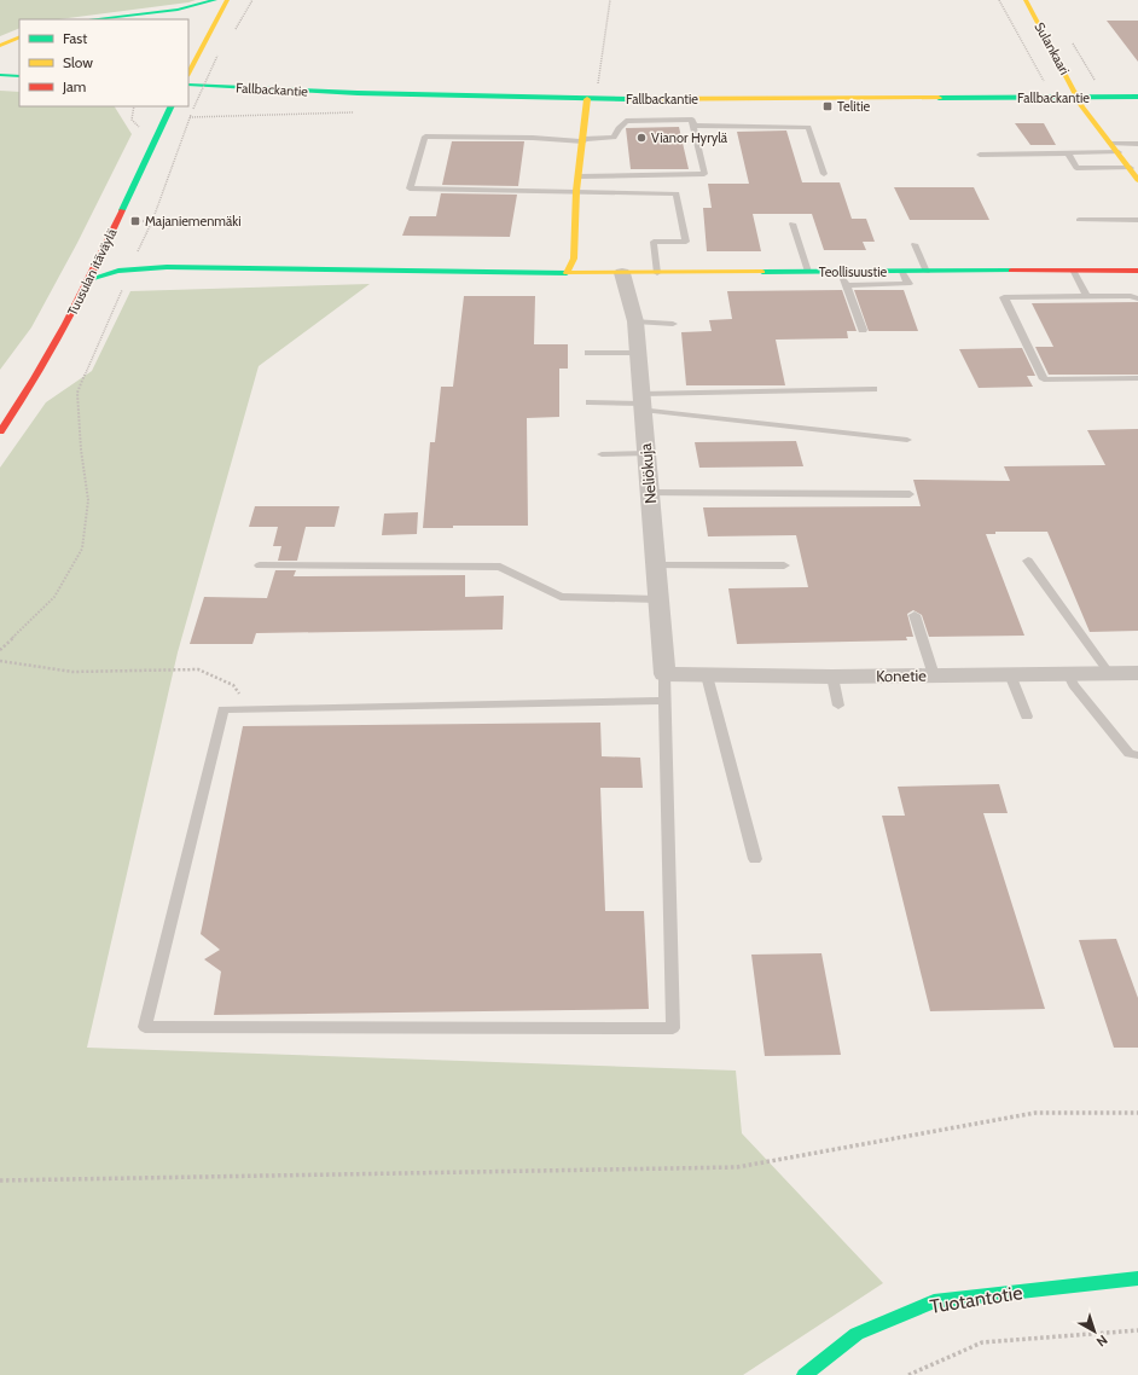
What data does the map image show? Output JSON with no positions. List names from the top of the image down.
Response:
{
  "streets": {
    "street": [
      "Sulankaari",
      "Fallbackantie",
      "Tuusulan itäväylä",
      "Teollisuustie",
      "Neliökuja",
      "Konetie",
      "Tuotantotie"
    ]
  },
  "crossings": [
    ["Sulankaari", "Fallbackantie"],
    ["Teollisuustie", "Neliökuja"],
    ["Neliökuja", "Konetie"]
  ],
  "places": {
    "transit": ["Telitie", "Majaniemenmäki"],
    "other": ["Vianor Hyrylä"]
  },
  "legend": ["Fast", "Slow", "Jam"],
  "north": "bottom right"
}
